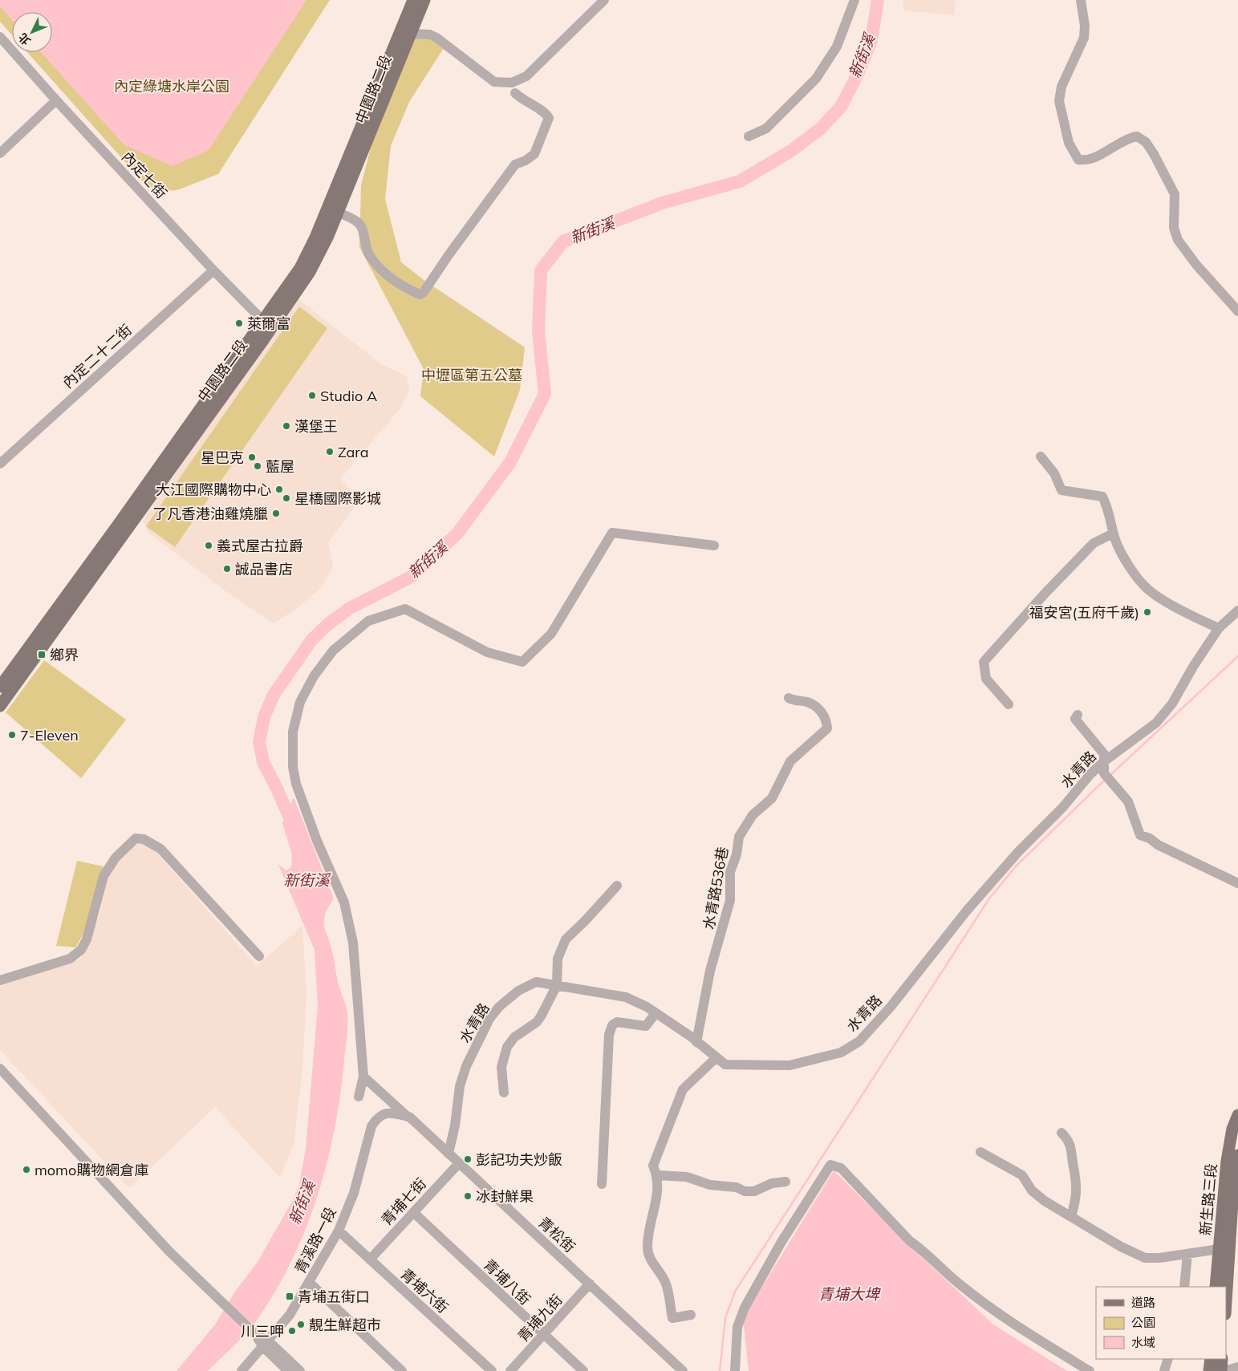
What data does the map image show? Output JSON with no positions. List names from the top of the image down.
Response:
{
  "streets": {
    "main road": ["中園路二段", "新生路三段"],
    "street": [
      "內定七街",
      "內定二十二街",
      "水青路",
      "水青路536巷",
      "青埔七街",
      "青松街",
      "青溪路一段",
      "青埔八街",
      "青埔六街",
      "青埔九街"
    ]
  },
  "crossings": [
    ["中園路二段", "內定七街"],
    ["內定七街", "內定二十二街"],
    ["水青路", "水青路536巷"],
    ["水青路", "青松街"],
    ["青埔七街", "青松街"],
    ["青埔七街", "青埔八街"],
    ["青埔七街", "青埔六街"],
    ["青松街", "青溪路一段"],
    ["青松街", "青埔九街"],
    ["青溪路一段", "青埔六街"],
    ["青埔八街", "青埔九街"]
  ],
  "water": ["新街溪", "青埔大埤"],
  "parks": ["內定綠塘水岸公園", "中壢區第五公墓"],
  "places": {
    "other": [
      "萊爾富",
      "Studio A",
      "漢堡王",
      "Zara",
      "星巴克",
      "藍屋",
      "大江國際購物中心",
      "星橋國際影城",
      "了凡香港油雞燒臘",
      "義式屋古拉爵",
      "誠品書店",
      "福安宮(五府千歲)",
      "7-Eleven",
      "彭記功夫炒飯",
      "momo購物網倉庫",
      "冰封鮮果",
      "靚生鮮超市",
      "川三呷"
    ],
    "transit": ["鄉界", "青埔五街口"]
  },
  "legend": ["道路", "公園", "水域"],
  "north": "bottom left"
}
